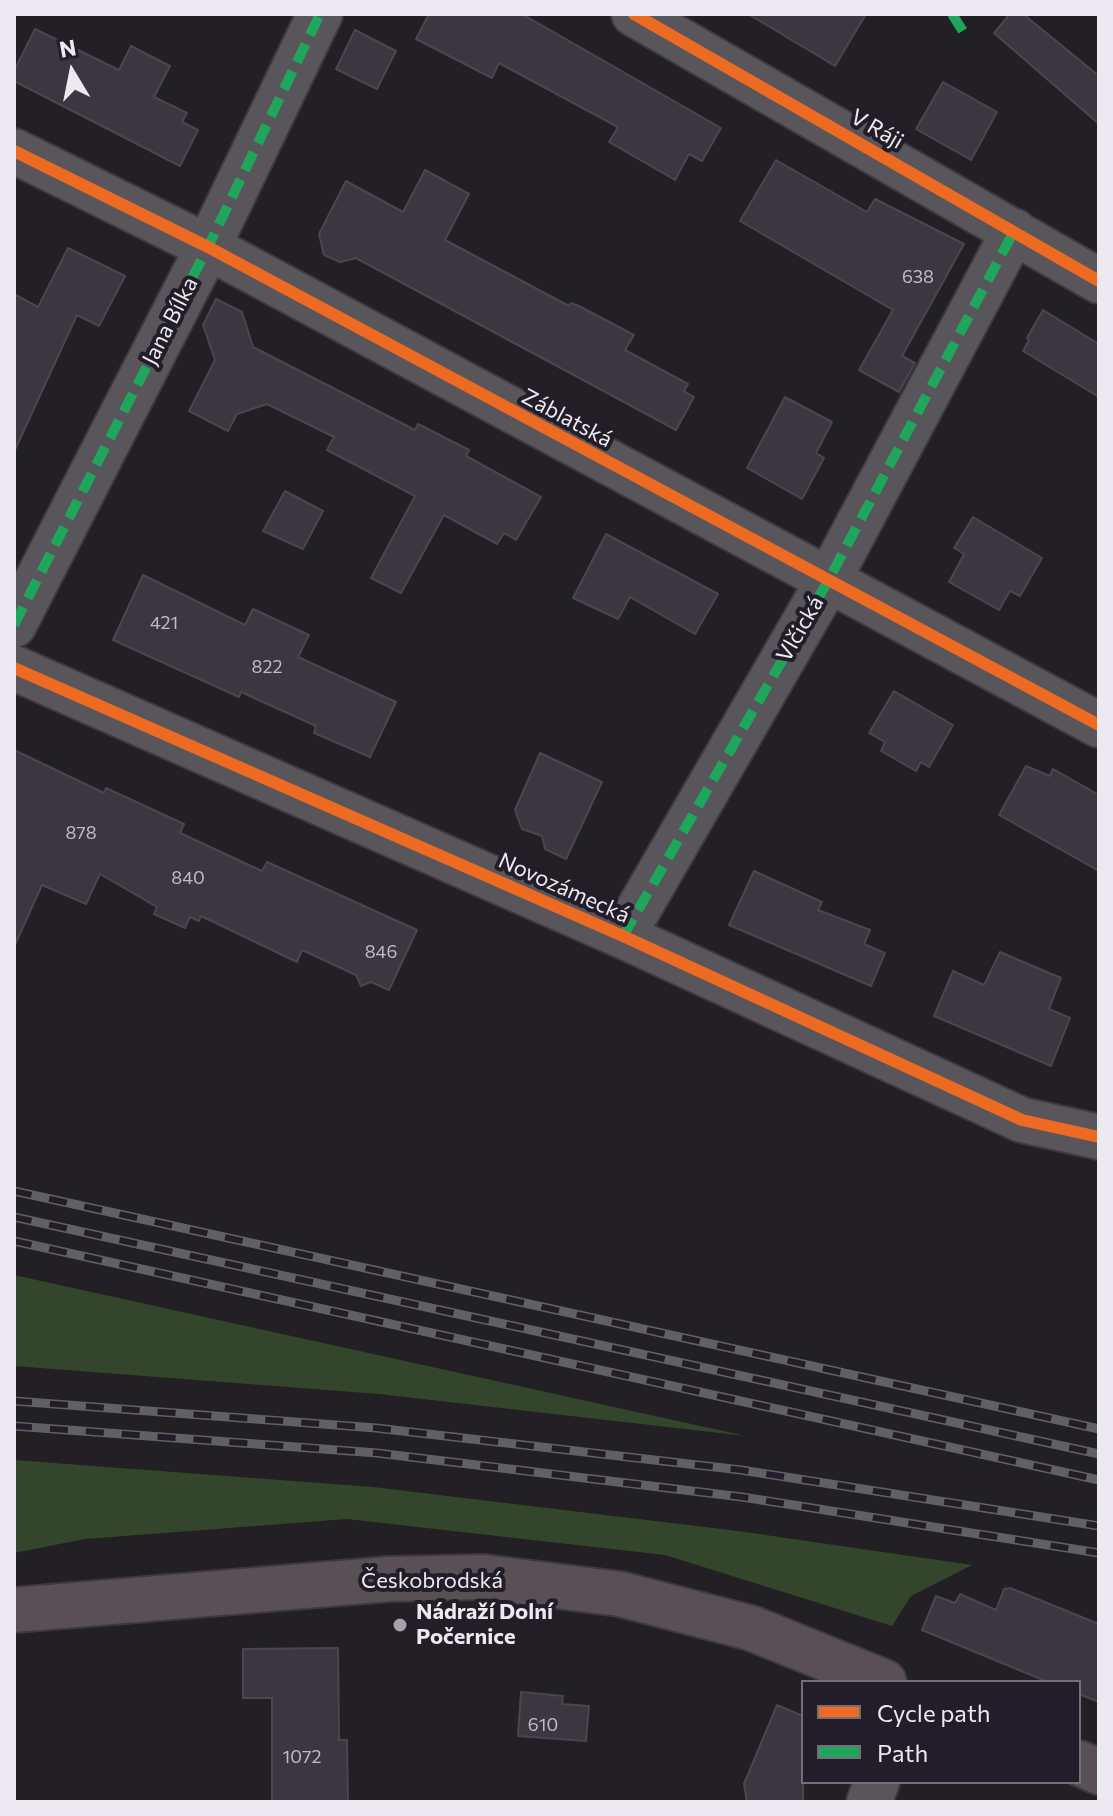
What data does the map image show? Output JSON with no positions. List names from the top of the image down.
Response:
{
  "streets": {
    "main road": ["Českobrodská"],
    "street": [
      "V Ráji",
      "Jana Bílka",
      "Záblatská",
      "Vlčická",
      "Novozámecká"
    ]
  },
  "crossings": [
    ["V Ráji", "Vlčická"],
    ["Jana Bílka", "Záblatská"],
    ["Záblatská", "Vlčická"],
    ["Vlčická", "Novozámecká"]
  ],
  "places": ["Nádraží Dolní Počernice"],
  "house_numbers": [
    "638",
    "421",
    "822",
    "878",
    "840",
    "846",
    "610",
    "1072"
  ],
  "legend": ["Cycle path", "Path"],
  "north": "top"
}
